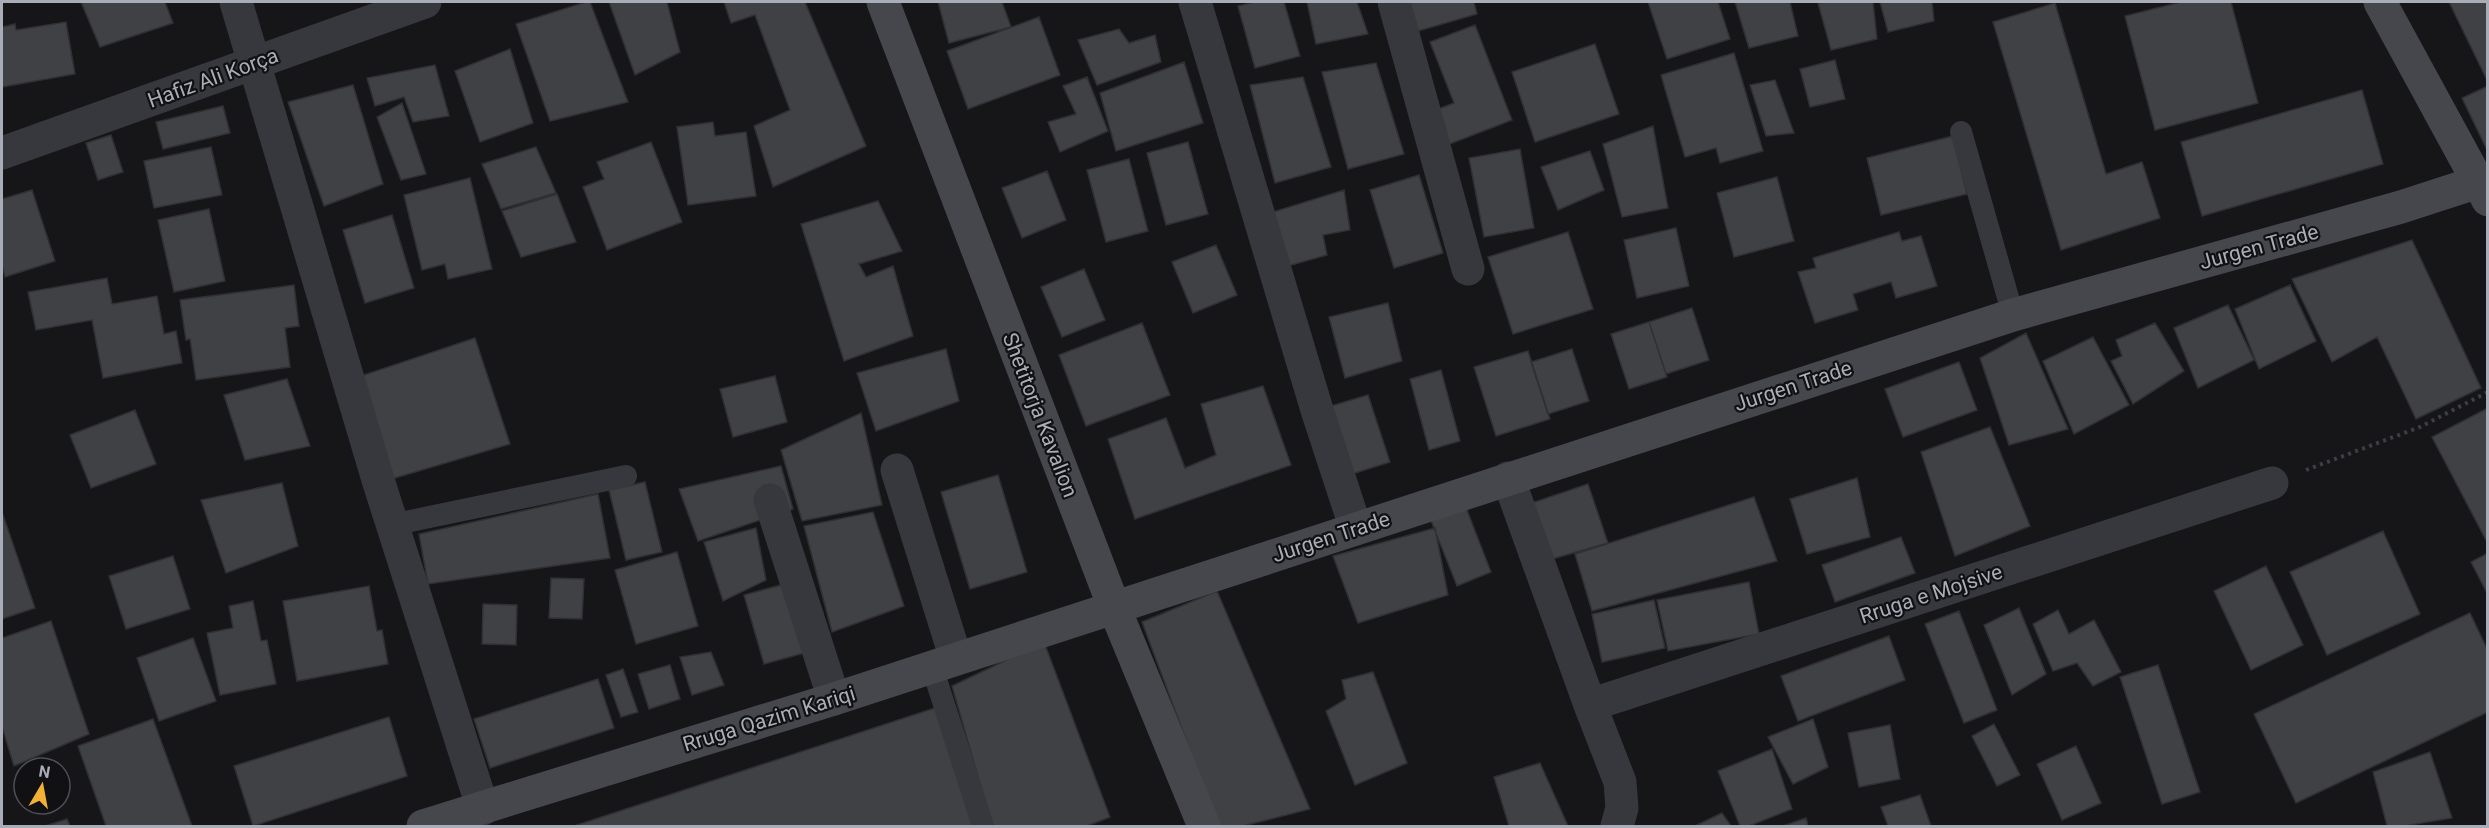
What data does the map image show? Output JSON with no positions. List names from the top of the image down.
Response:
{
  "streets": {
    "street": [
      "Hafiz Ali Korça",
      "Jurgen Trade",
      "Shetitorja Kavalion",
      "Rruga e Mojsive",
      "Rruga Qazim Kariqi"
    ]
  },
  "crossings": [
    ["Jurgen Trade", "Shetitorja Kavalion"],
    ["Jurgen Trade", "Rruga Qazim Kariqi"],
    ["Shetitorja Kavalion", "Rruga Qazim Kariqi"]
  ],
  "north": "top"
}
